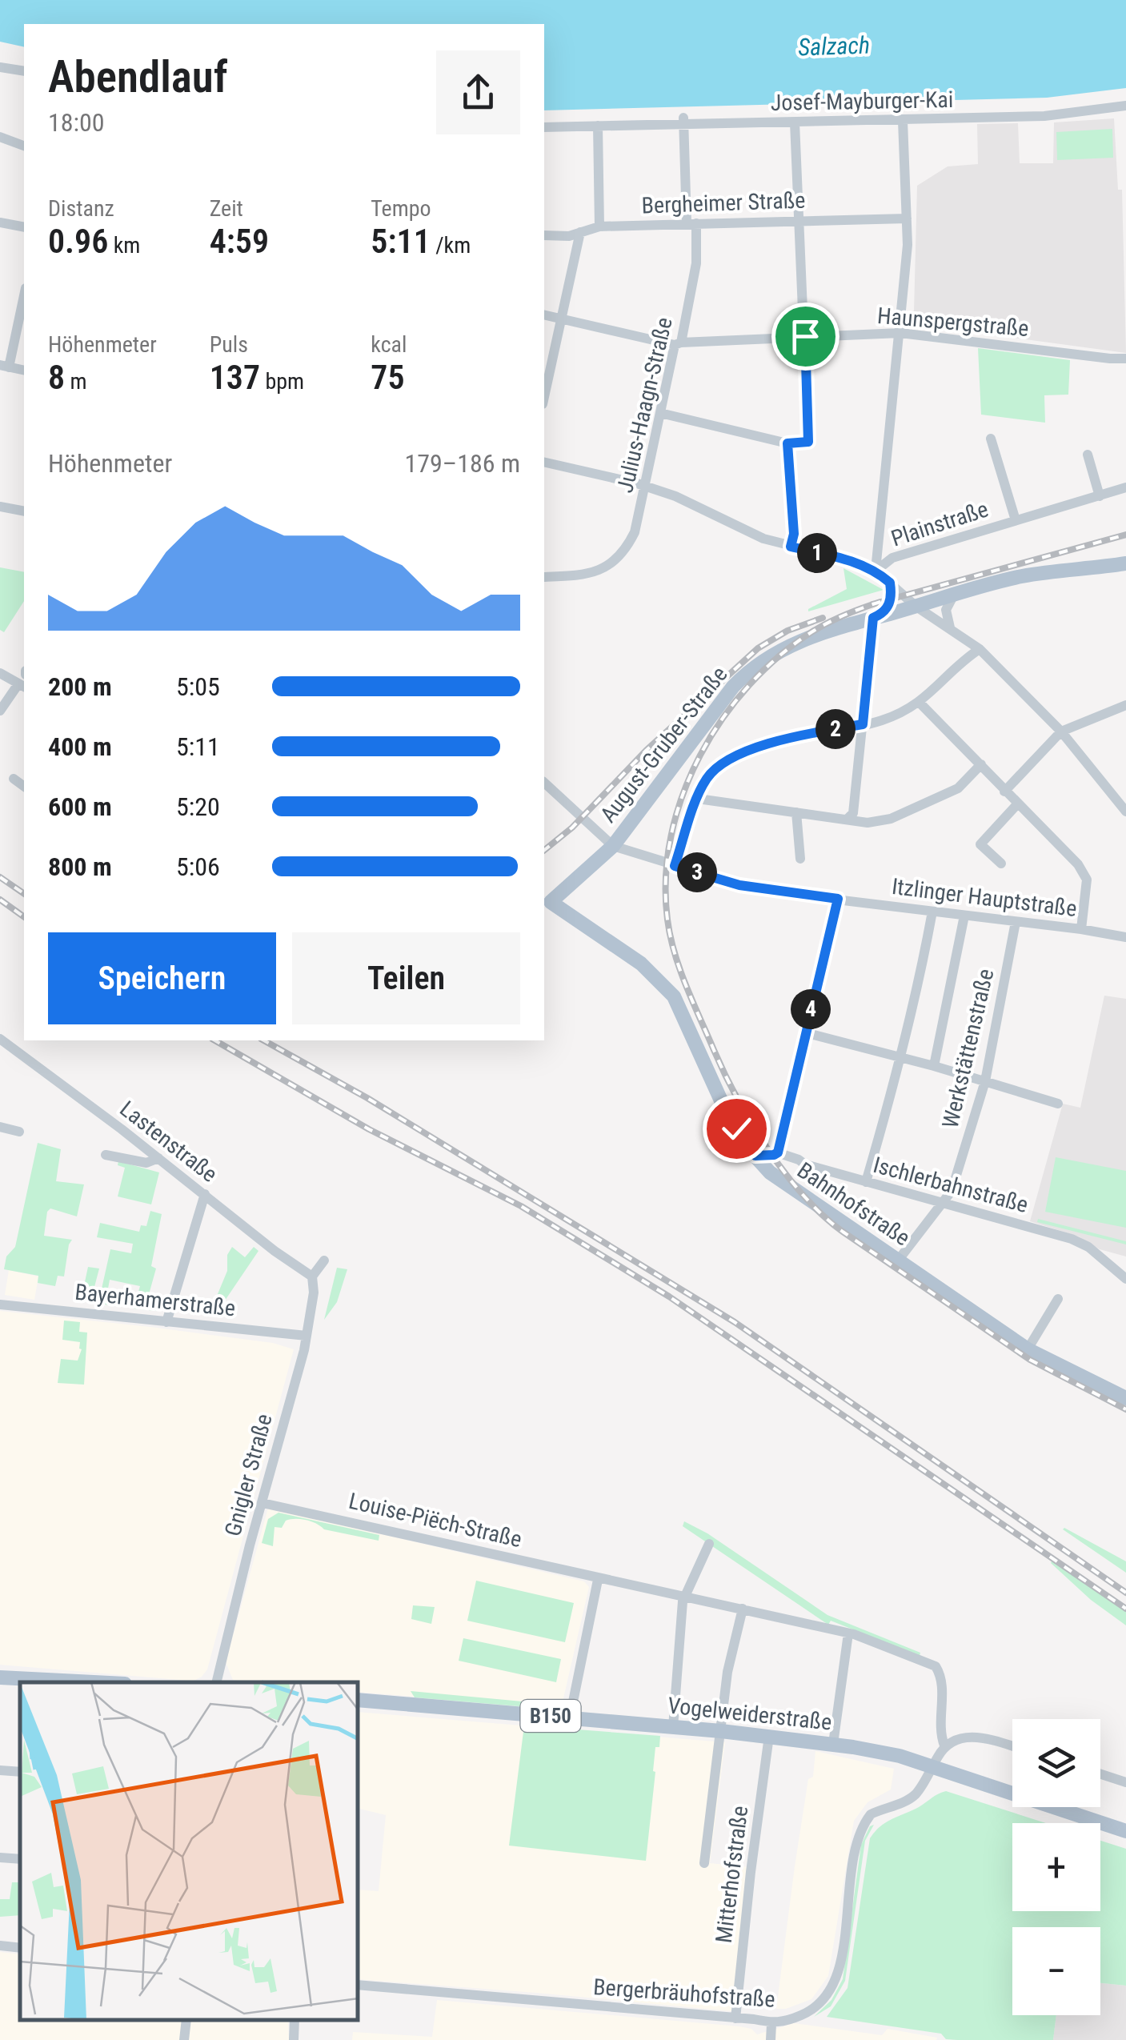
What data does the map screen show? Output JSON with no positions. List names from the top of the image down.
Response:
{
  "streets": {
    "main road": [
      "August-Gruber-Straße",
      "Bahnhofstraße",
      "Vogelweiderstraße",
      "B150"
    ],
    "street": [
      "Josef-Mayburger-Kai",
      "Bergheimer Straße",
      "Haunspergstraße",
      "Julius-Haagn-Straße",
      "Plainstraße",
      "Itzlinger Hauptstraße",
      "Werkstättenstraße",
      "Lastenstraße",
      "Ischlerbahnstraße",
      "Bayerhamerstraße",
      "Gnigler Straße",
      "Louise-Piëch-Straße",
      "Mitterhofstraße",
      "Bergerbräuhofstraße"
    ]
  },
  "crossings": [
    ["Josef-Mayburger-Kai", "Julius-Haagn-Straße"],
    ["Bergheimer Straße", "Julius-Haagn-Straße"],
    ["Haunspergstraße", "Julius-Haagn-Straße"],
    ["Julius-Haagn-Straße", "Plainstraße"],
    ["August-Gruber-Straße", "Itzlinger Hauptstraße"],
    ["August-Gruber-Straße", "Bahnhofstraße"],
    ["Itzlinger Hauptstraße", "Werkstättenstraße"],
    ["Werkstättenstraße", "Ischlerbahnstraße"],
    ["Werkstättenstraße", "Bahnhofstraße"],
    ["Lastenstraße", "Gnigler Straße"],
    ["Ischlerbahnstraße", "Bahnhofstraße"],
    ["Bayerhamerstraße", "Gnigler Straße"],
    ["Gnigler Straße", "Louise-Piëch-Straße"],
    ["Louise-Piëch-Straße", "Bergerbräuhofstraße"],
    ["Vogelweiderstraße", "Mitterhofstraße"],
    ["Vogelweiderstraße", "Bergerbräuhofstraße"],
    ["Mitterhofstraße", "Bergerbräuhofstraße"]
  ],
  "water": ["Salzach"],
  "page": {
    "heading": ["Abendlauf", "18:00"],
    "stats": [
      ["Distanz", "0.96 km"],
      ["Zeit", "4:59"],
      ["Tempo", "5:11 /km"],
      ["Höhenmeter", "8 m"],
      ["Puls", "137 bpm"],
      ["kcal", "75"]
    ],
    "chart": ["Höhenmeter", "179–186 m"],
    "pins": [
      "1",
      "2",
      "3",
      "4"
    ],
    "list": [
      {
        "name": "200 m",
        "note": "5:05"
      },
      {
        "name": "400 m",
        "note": "5:11"
      },
      {
        "name": "600 m",
        "note": "5:20"
      },
      {
        "name": "800 m",
        "note": "5:06"
      }
    ],
    "buttons": ["Speichern", "Teilen"],
    "map_buttons": ["+", "−"]
  }
}
